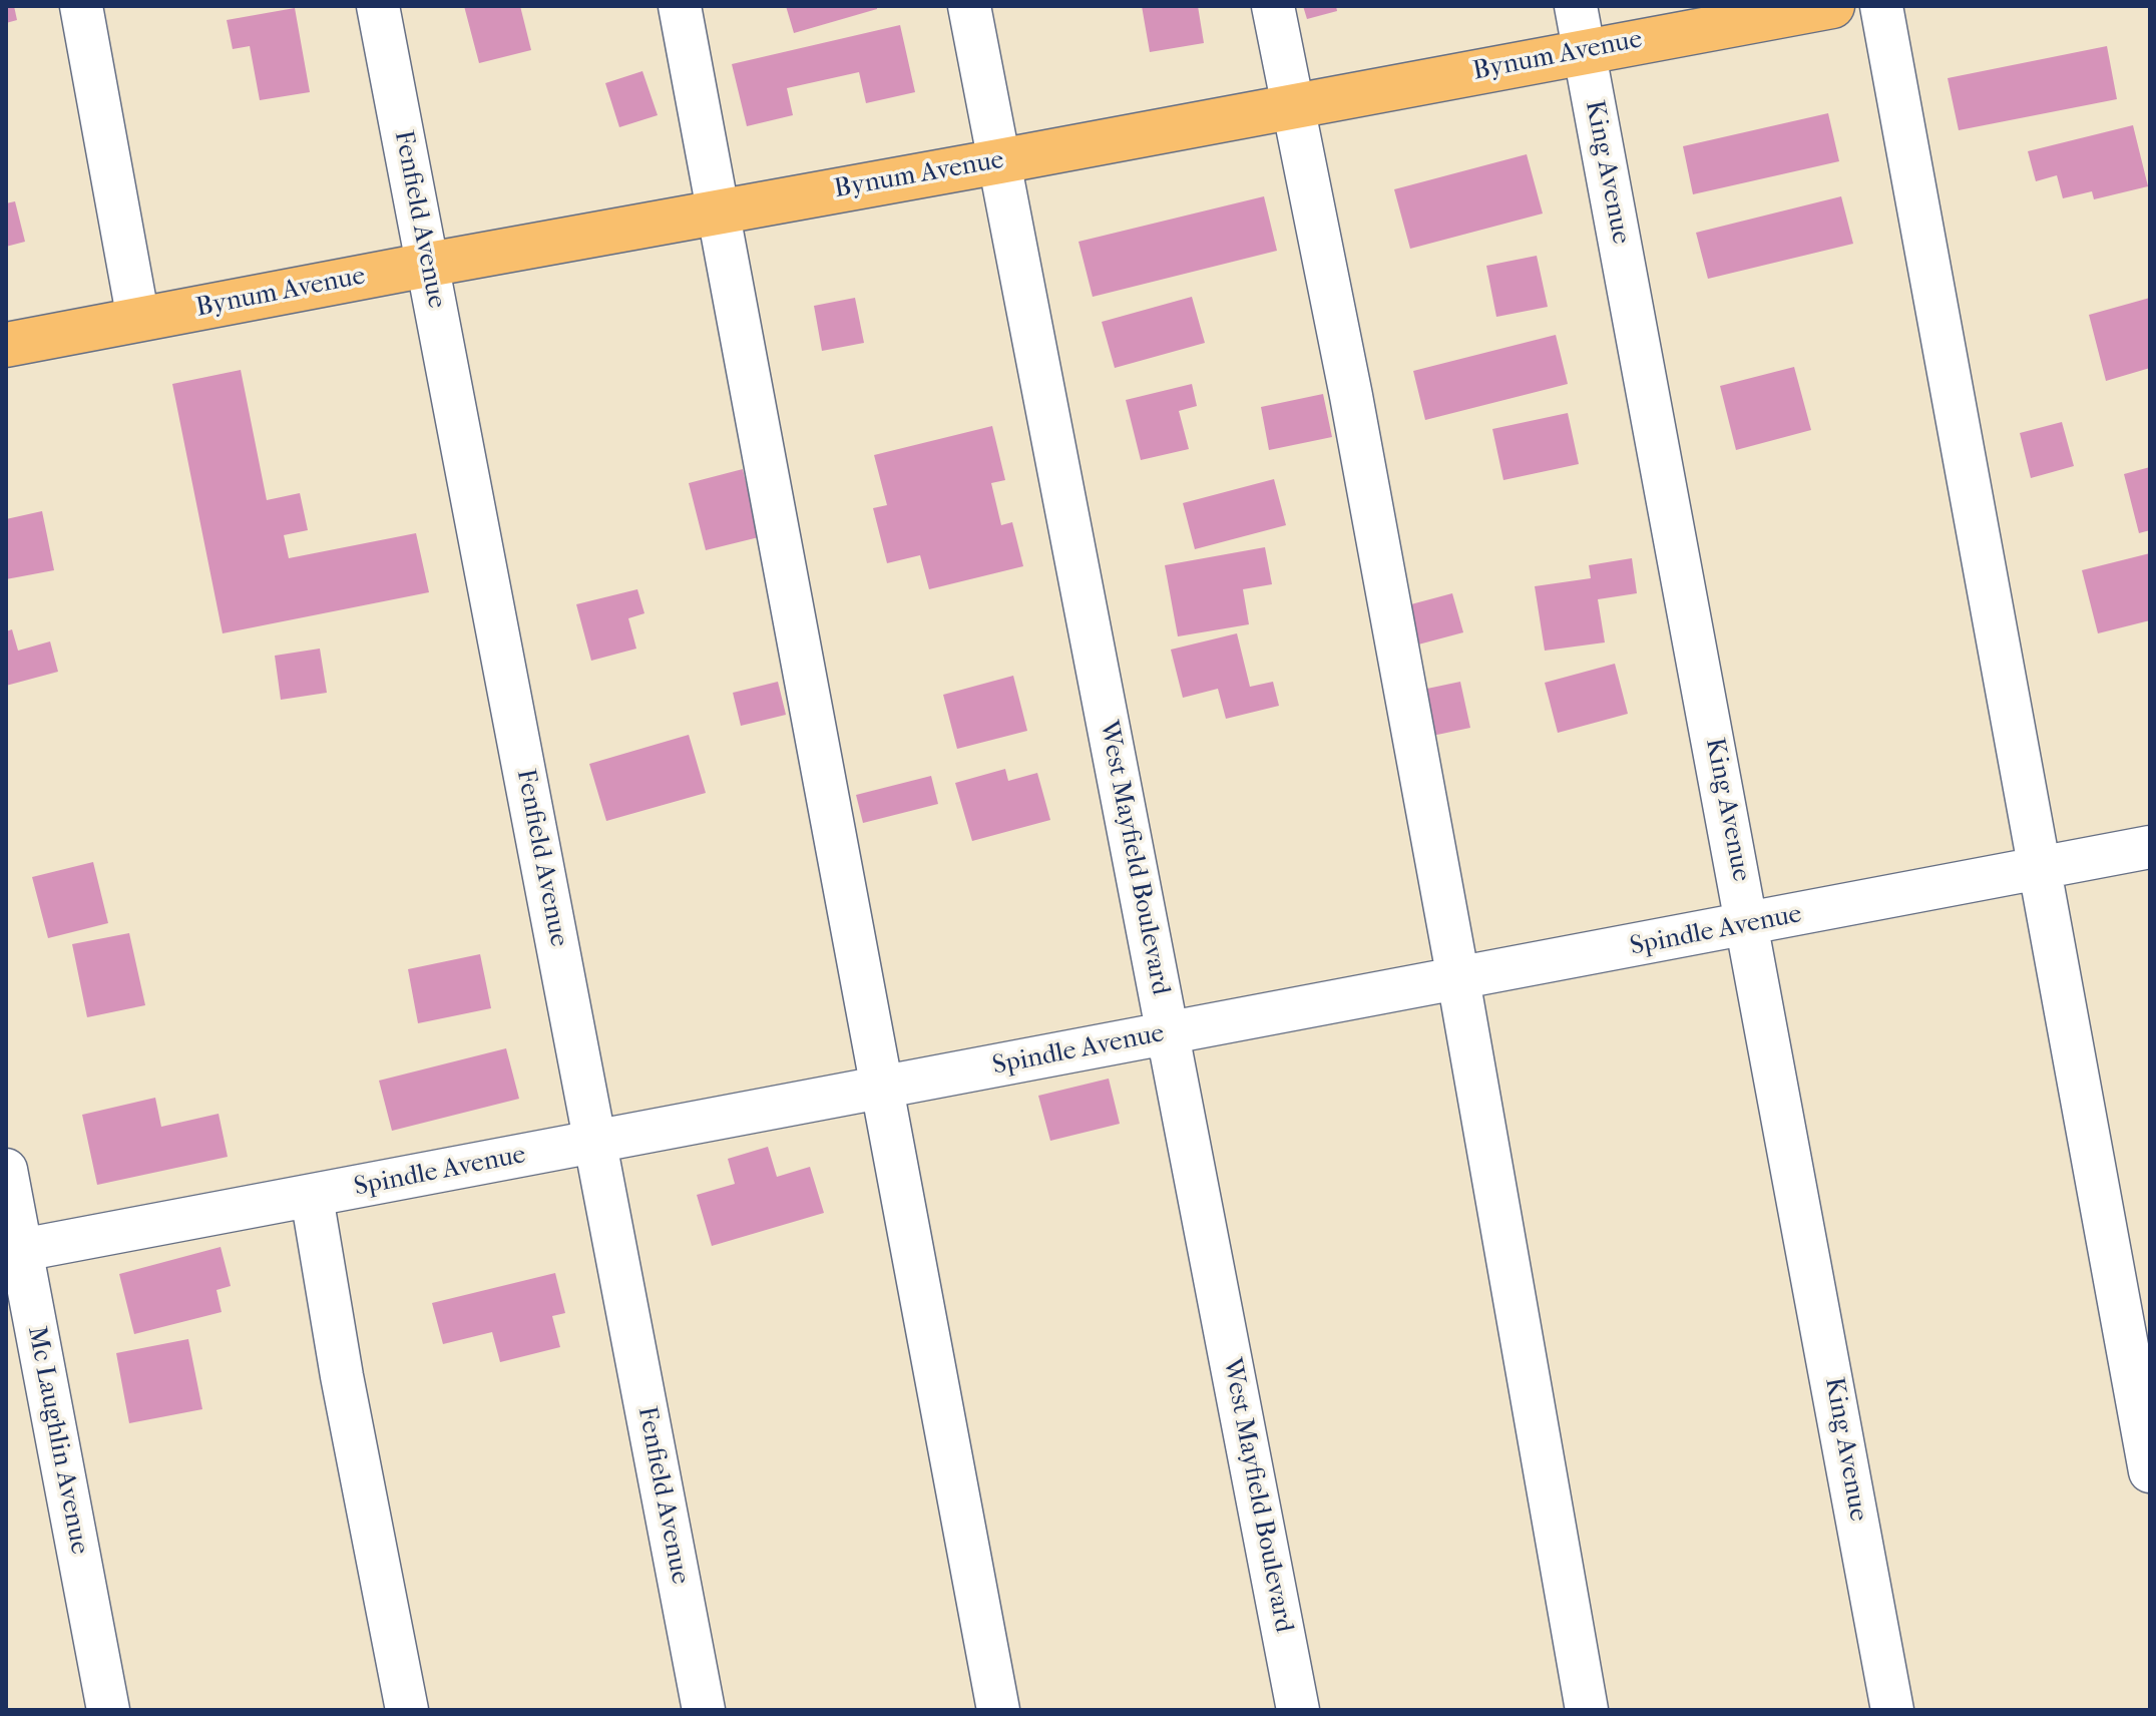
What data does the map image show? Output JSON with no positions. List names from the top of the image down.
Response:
{
  "streets": {
    "main road": ["Bynum Avenue"],
    "street": [
      "King Avenue",
      "Fenfield Avenue",
      "West Mayfield Boulevard",
      "Spindle Avenue",
      "Mc Laughlin Avenue"
    ]
  },
  "crossings": [
    ["Bynum Avenue", "King Avenue"],
    ["Bynum Avenue", "Fenfield Avenue"],
    ["Bynum Avenue", "West Mayfield Boulevard"],
    ["King Avenue", "Spindle Avenue"],
    ["Fenfield Avenue", "Spindle Avenue"],
    ["West Mayfield Boulevard", "Spindle Avenue"],
    ["Spindle Avenue", "Mc Laughlin Avenue"]
  ]
}
